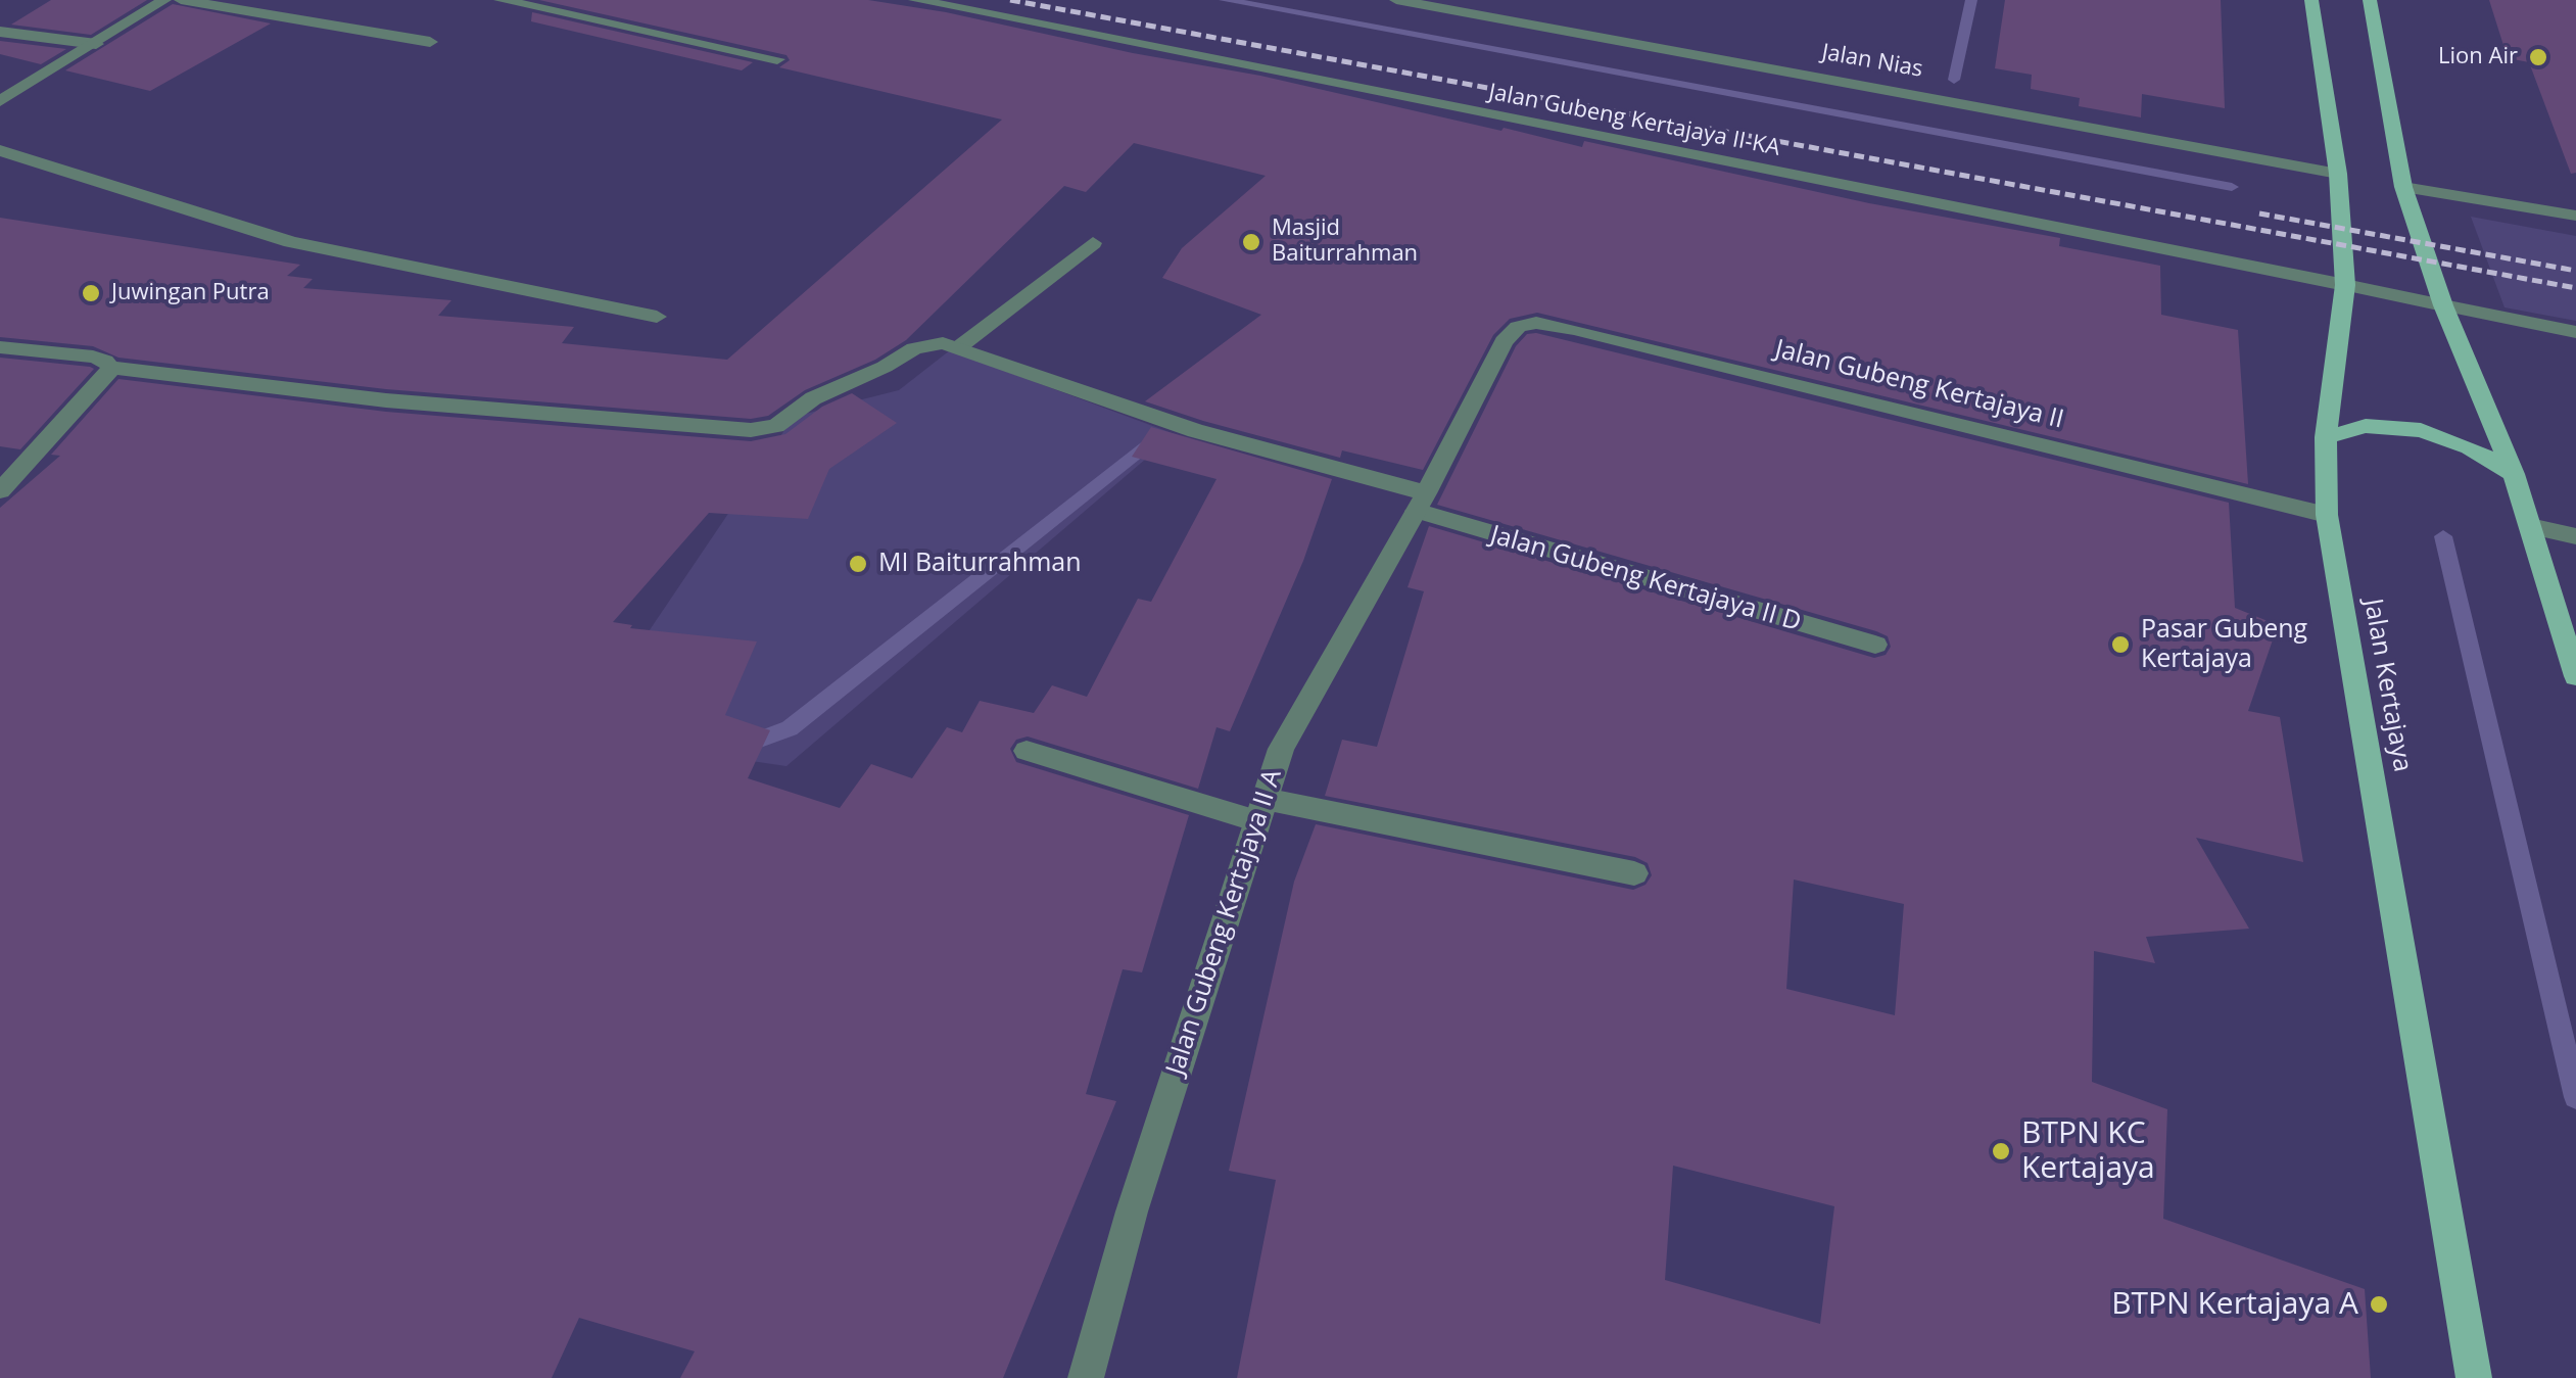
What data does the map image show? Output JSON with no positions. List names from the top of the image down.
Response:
{
  "streets": {
    "main road": ["Jalan Kertajaya"],
    "street": [
      "Jalan Nias",
      "Jalan Gubeng Kertajaya II-KA",
      "Jalan Gubeng Kertajaya II",
      "Jalan Gubeng Kertajaya II D",
      "Jalan Gubeng Kertajaya II A"
    ]
  },
  "crossings": [
    ["Jalan Nias", "Jalan Kertajaya"],
    ["Jalan Gubeng Kertajaya II-KA", "Jalan Kertajaya"],
    ["Jalan Gubeng Kertajaya II", "Jalan Kertajaya"],
    ["Jalan Gubeng Kertajaya II", "Jalan Gubeng Kertajaya II A"],
    ["Jalan Gubeng Kertajaya II D", "Jalan Gubeng Kertajaya II A"]
  ],
  "places": [
    "Lion Air",
    "Masjid Baiturrahman",
    "Juwingan Putra",
    "MI Baiturrahman",
    "Pasar Gubeng Kertajaya",
    "BTPN KC Kertajaya",
    "BTPN Kertajaya A"
  ]
}
